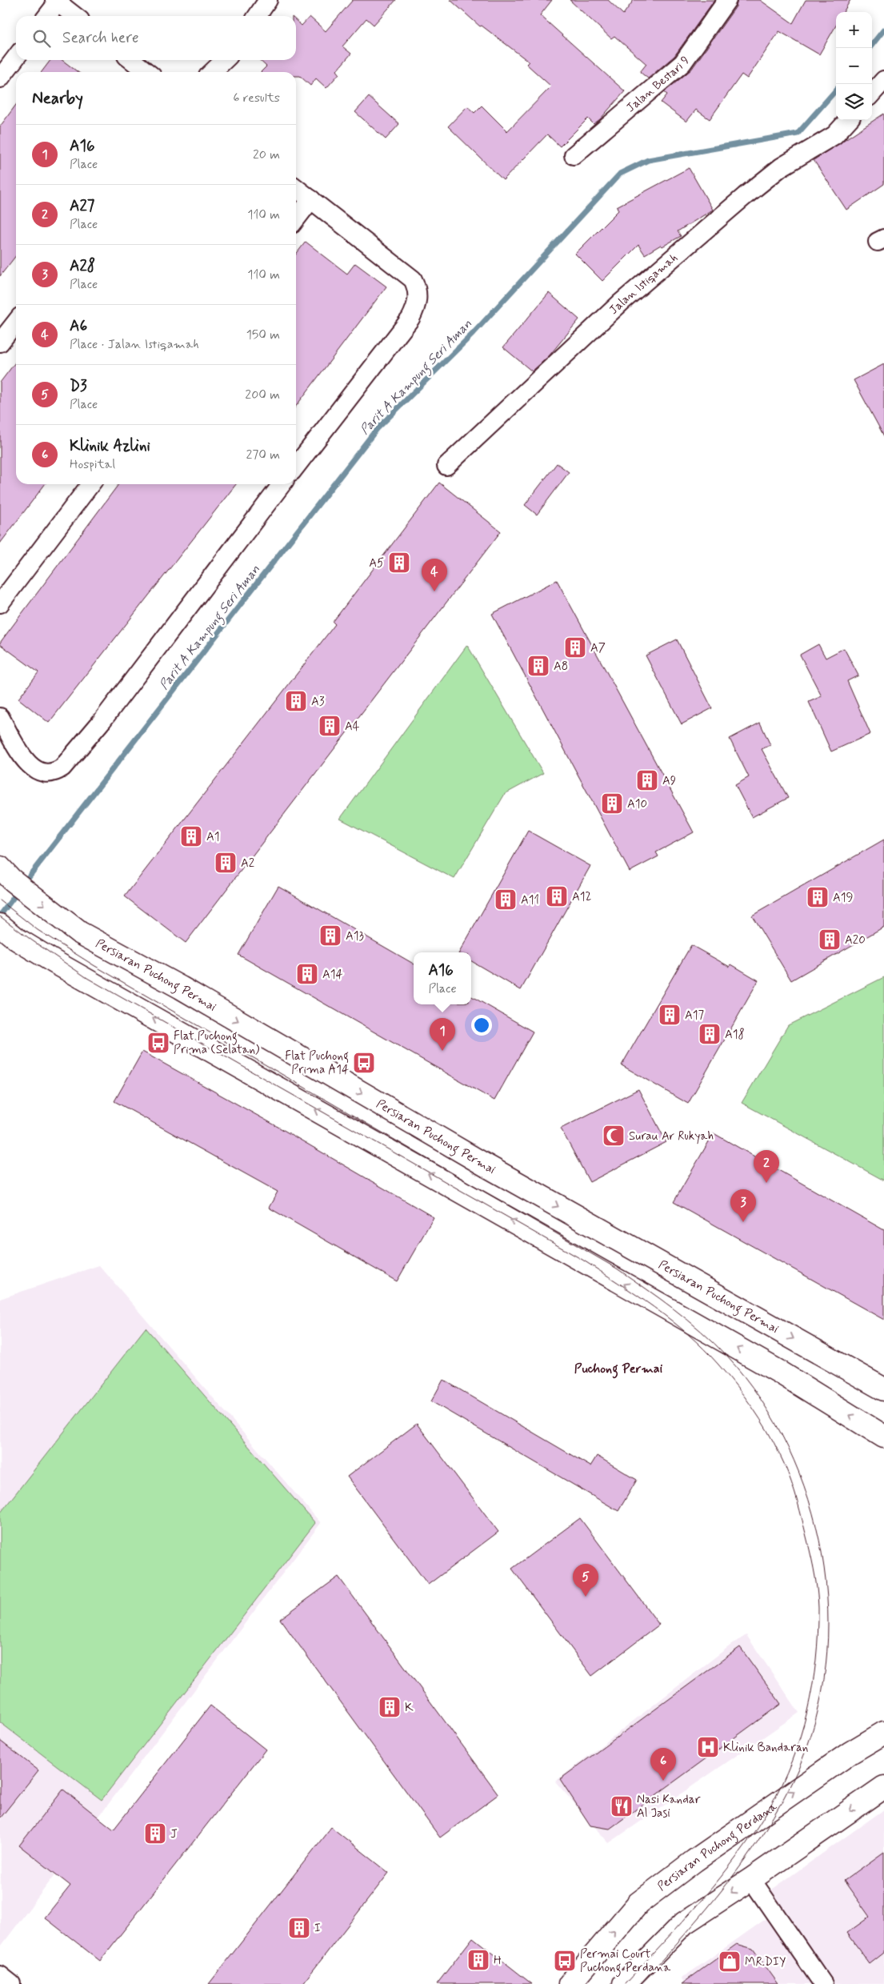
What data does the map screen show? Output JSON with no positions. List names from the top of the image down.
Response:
{
  "streets": {
    "main road": ["Persiaran Puchong Permai", "Persiaran Puchong Perdana"],
    "street": ["Jalan Bestari 9", "Jalan Istiqamah"]
  },
  "districts": ["Puchong Permai"],
  "water": ["Parit A Kampung Seri Aman"],
  "places": {
    "building": [
      "A5",
      "A7",
      "A8",
      "A3",
      "A4",
      "A9",
      "A10",
      "A1",
      "A2",
      "A12",
      "A19",
      "A11",
      "A13",
      "A20",
      "A14",
      "A17",
      "A18",
      "K",
      "J",
      "I",
      "H"
    ],
    "bus stop": ["Flat Puchong Prima (Selatan)", "Flat Puchong Prima A14", "Permai Court Puchong Perdana"],
    "mosque": ["Surau Ar Rukyah"],
    "hospital": ["Klinik Bandaran"],
    "restaurant": ["Nasi Kandar Al Jasi"],
    "shop": ["MR.DIY"]
  },
  "page": {
    "map_buttons": ["+", "−"],
    "search": "Search here",
    "heading": ["Nearby", "6 results"],
    "list": [
      {
        "mark": "1",
        "name": "A16",
        "note": "Place",
        "value": "20 m"
      },
      {
        "mark": "2",
        "name": "A27",
        "note": "Place",
        "value": "110 m"
      },
      {
        "mark": "3",
        "name": "A28",
        "note": "Place",
        "value": "110 m"
      },
      {
        "mark": "4",
        "name": "A6",
        "note": "Place · Jalan Istiqamah",
        "value": "150 m"
      },
      {
        "mark": "5",
        "name": "D3",
        "note": "Place",
        "value": "200 m"
      },
      {
        "mark": "6",
        "name": "Klinik Azlini",
        "note": "Hospital",
        "value": "270 m"
      }
    ],
    "pins": [
      "4",
      "1",
      "2",
      "3",
      "5",
      "6"
    ],
    "popup": ["A16", "Place"]
  }
}
